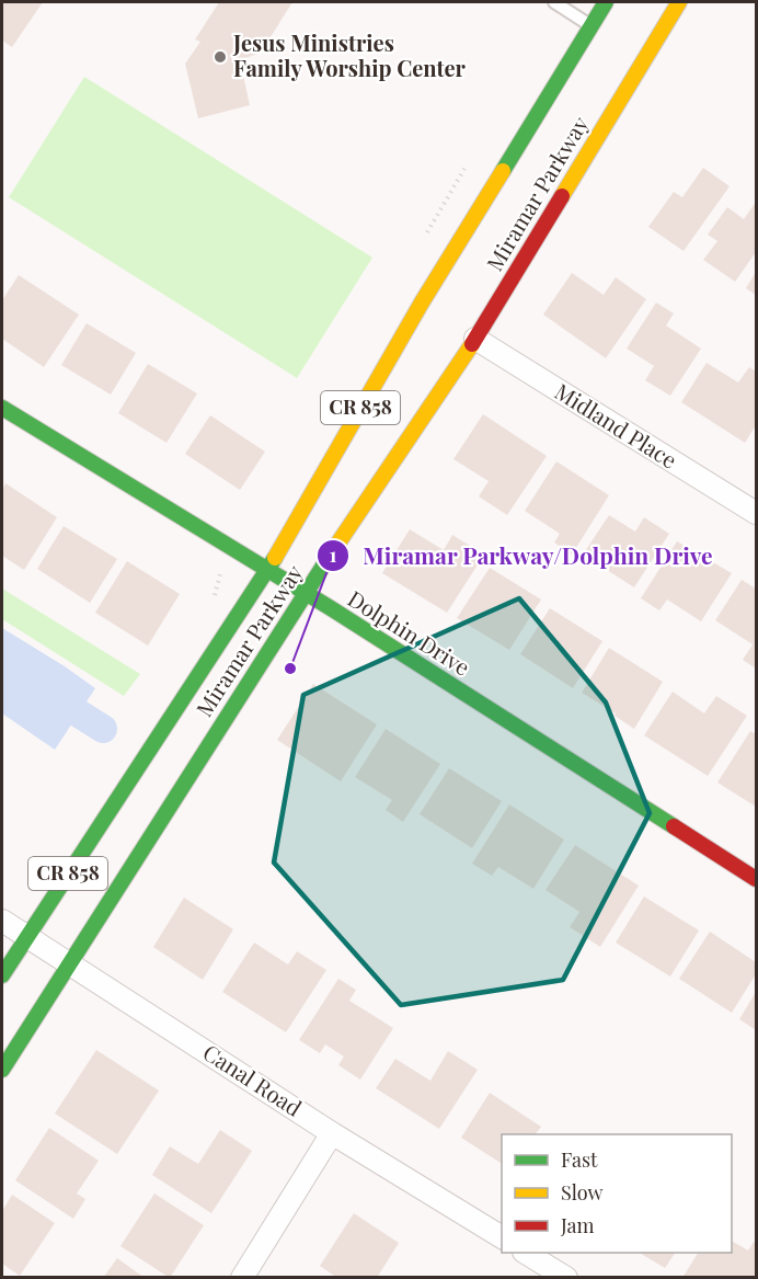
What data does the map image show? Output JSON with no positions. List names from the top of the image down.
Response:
{
  "streets": {
    "main road": ["Miramar Parkway", "CR 858", "Dolphin Drive"],
    "street": ["Midland Place", "Canal Road"]
  },
  "crossings": [
    ["Miramar Parkway", "Midland Place"],
    ["Miramar Parkway", "Dolphin Drive"],
    ["Miramar Parkway", "Canal Road"]
  ],
  "places": ["Jesus Ministries Family Worship Center", "Miramar Parkway/Dolphin Drive"],
  "legend": ["Fast", "Slow", "Jam"]
}
